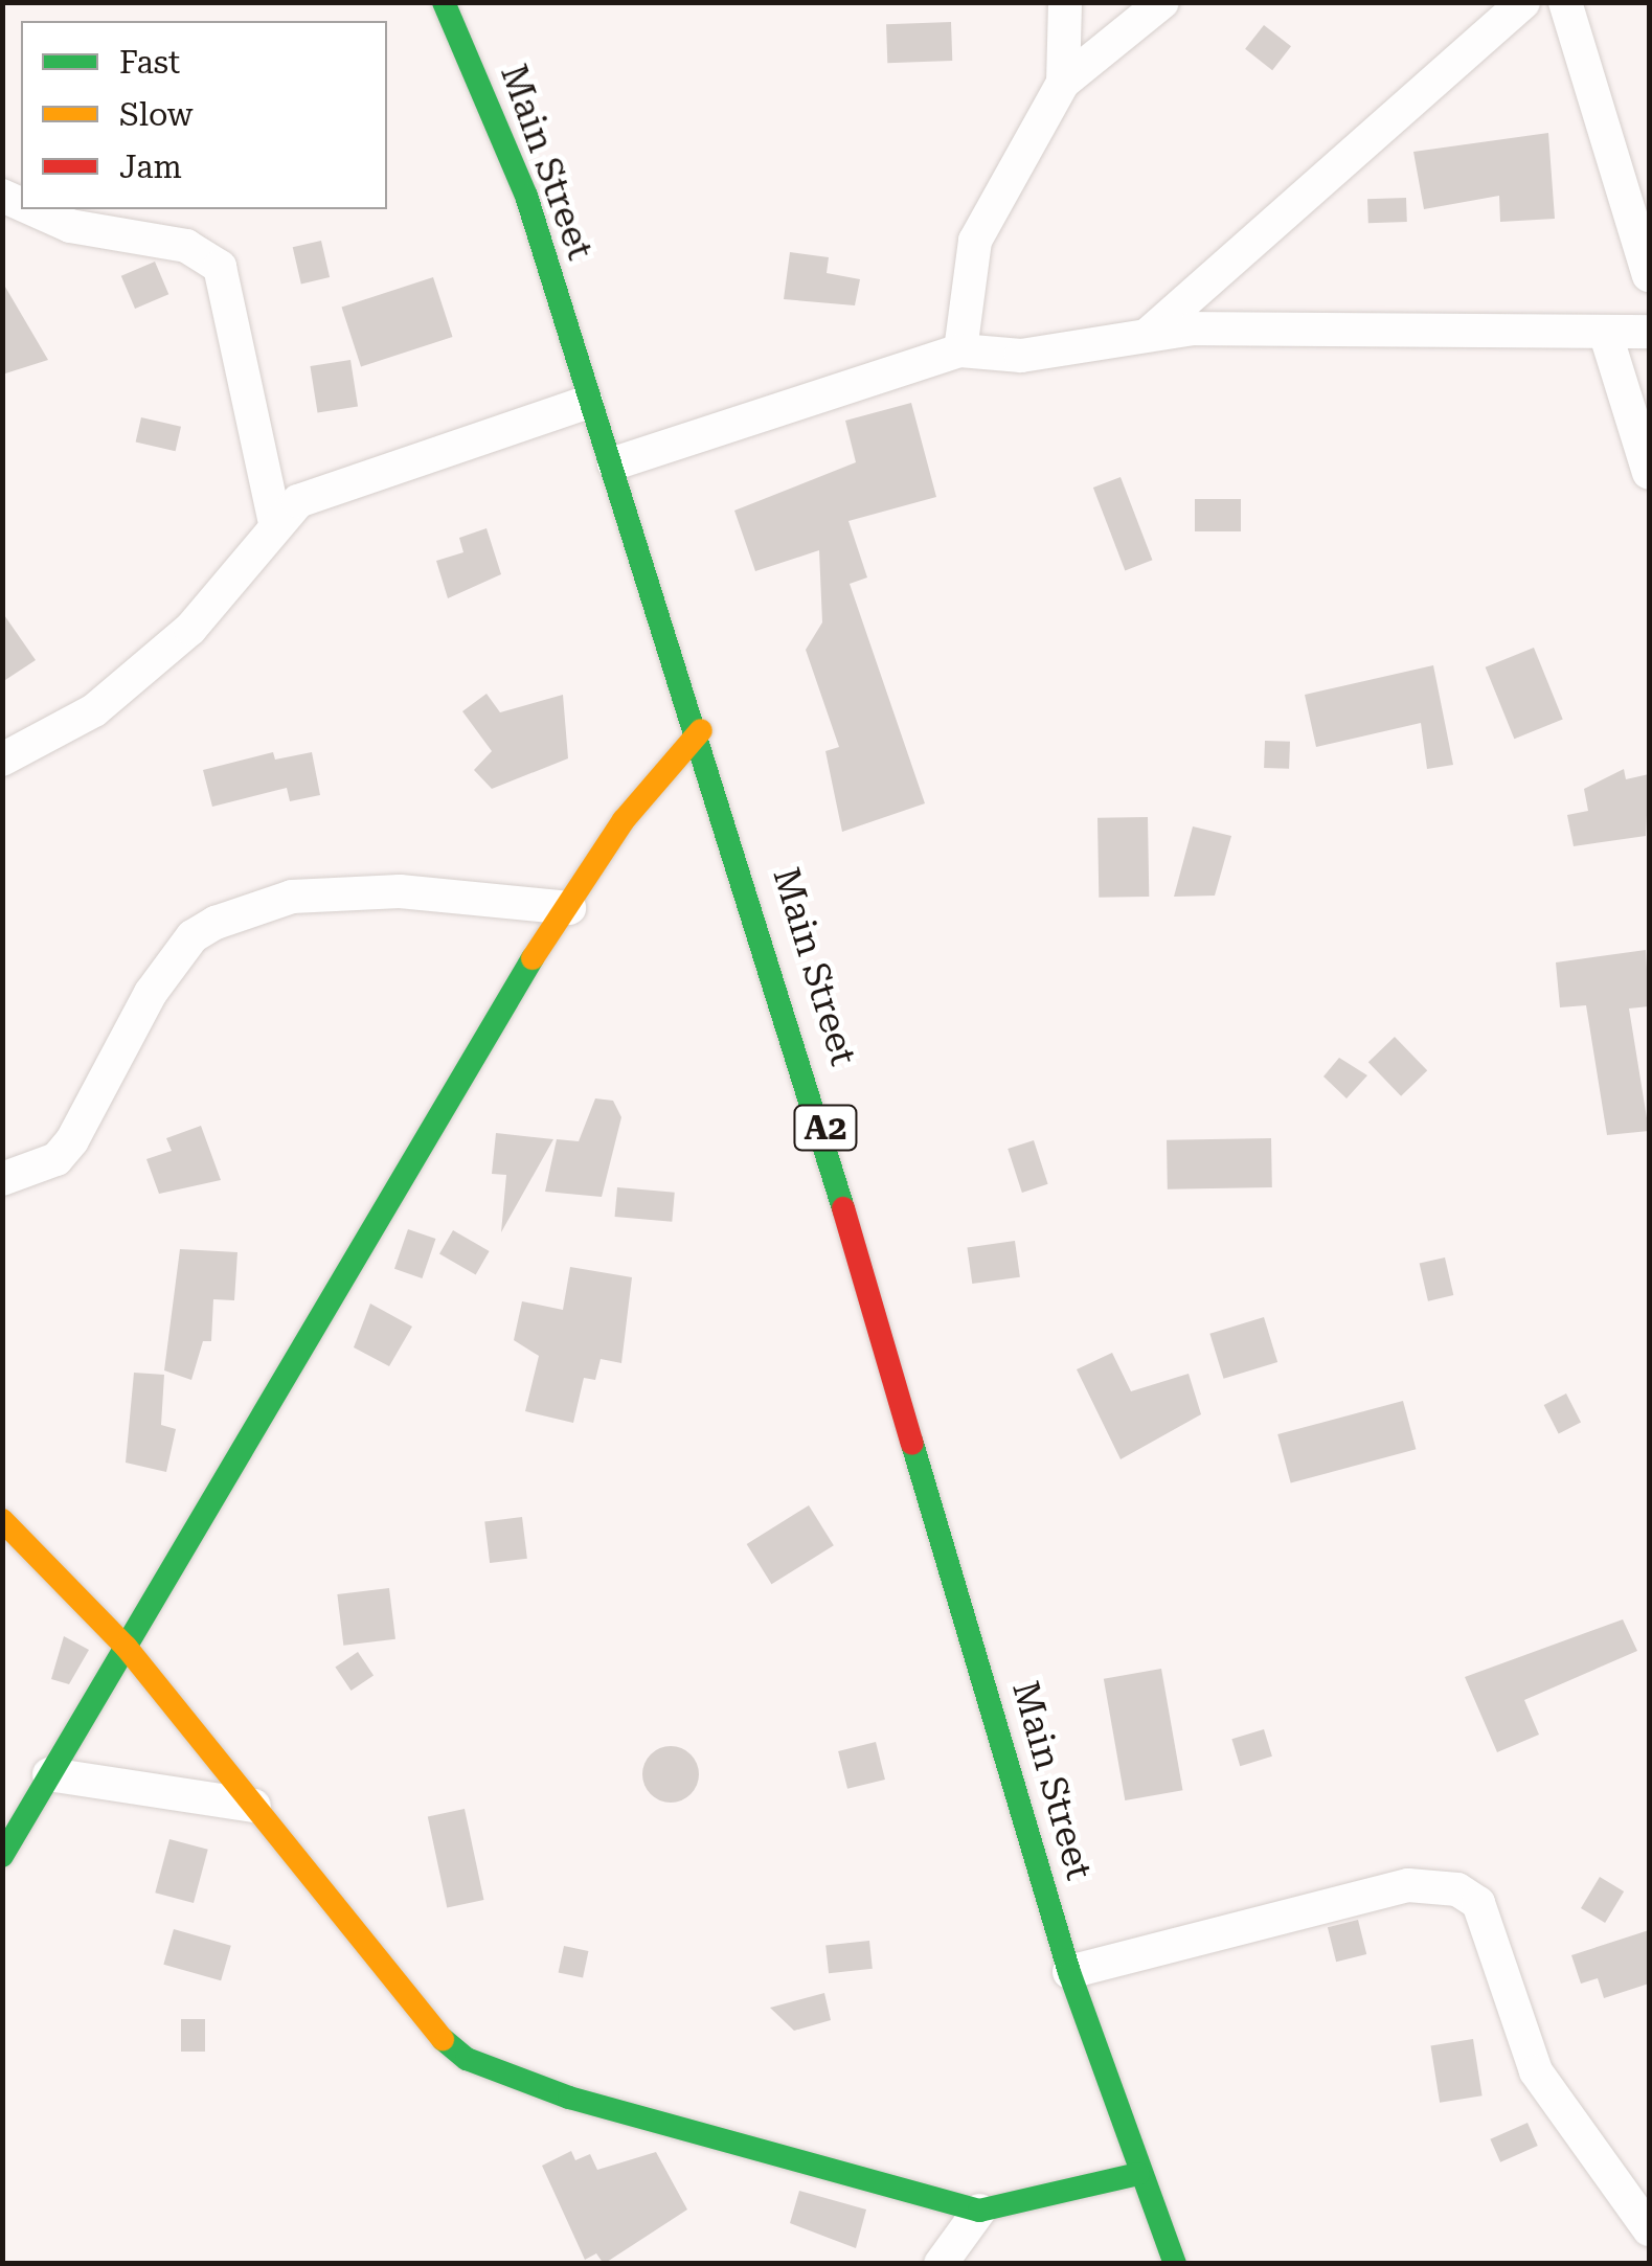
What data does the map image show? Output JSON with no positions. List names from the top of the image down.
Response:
{
  "streets": {
    "main road": ["Main Street", "A2"]
  },
  "legend": ["Fast", "Slow", "Jam"]
}
